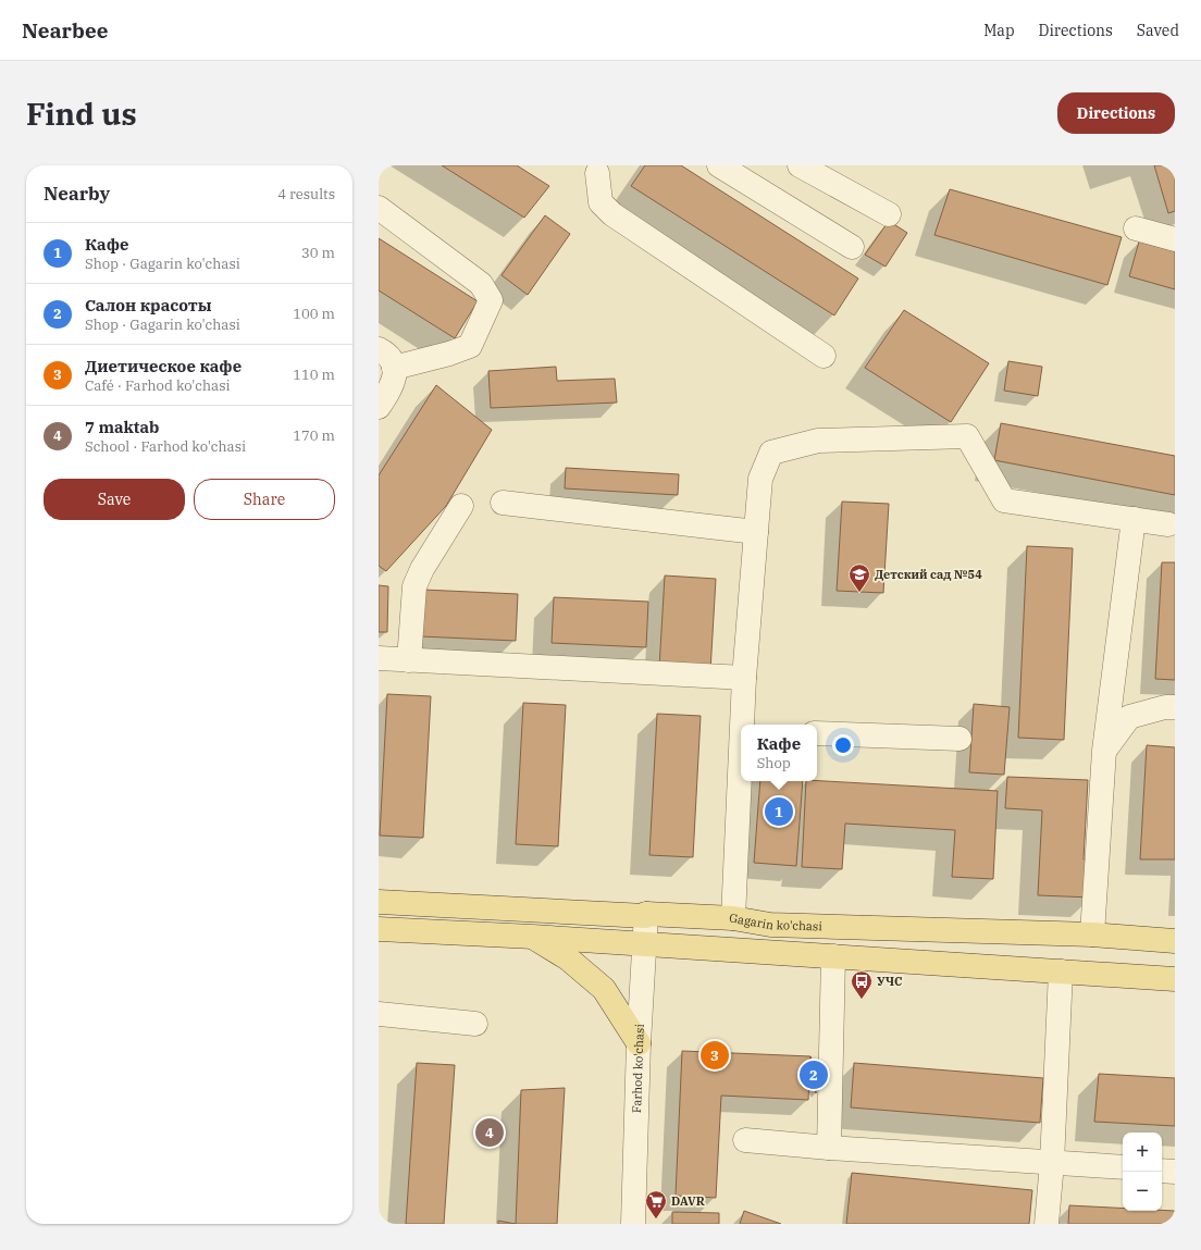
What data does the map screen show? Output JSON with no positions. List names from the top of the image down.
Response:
{
  "streets": {
    "main road": ["Gagarin ko'chasi"],
    "street": ["Farhod ko'chasi"]
  },
  "crossings": [
    ["Gagarin ko'chasi", "Farhod ko'chasi"]
  ],
  "places": {
    "school or university": ["Детский сад №54"],
    "bus stop": ["УЧС"],
    "supermarket": ["DAVR"]
  },
  "page": {
    "header": "Nearbee",
    "nav": ["Map", "Directions", "Saved"],
    "buttons": [
      "Directions",
      ["Save", "Share"]
    ],
    "title": "Find us",
    "heading": ["Nearby", "4 results"],
    "list": [
      {
        "mark": "1",
        "name": "Кафе",
        "note": "Shop · Gagarin ko'chasi",
        "value": "30 m"
      },
      {
        "mark": "2",
        "name": "Салон красоты",
        "note": "Shop · Gagarin ko'chasi",
        "value": "100 m"
      },
      {
        "mark": "3",
        "name": "Диетическое кафе",
        "note": "Café · Farhod ko'chasi",
        "value": "110 m"
      },
      {
        "mark": "4",
        "name": "7 maktab",
        "note": "School · Farhod ko'chasi",
        "value": "170 m"
      }
    ],
    "popup": ["Кафе", "Shop"],
    "pins": [
      "1",
      "3",
      "2",
      "4"
    ],
    "map_buttons": ["+", "−"]
  }
}
